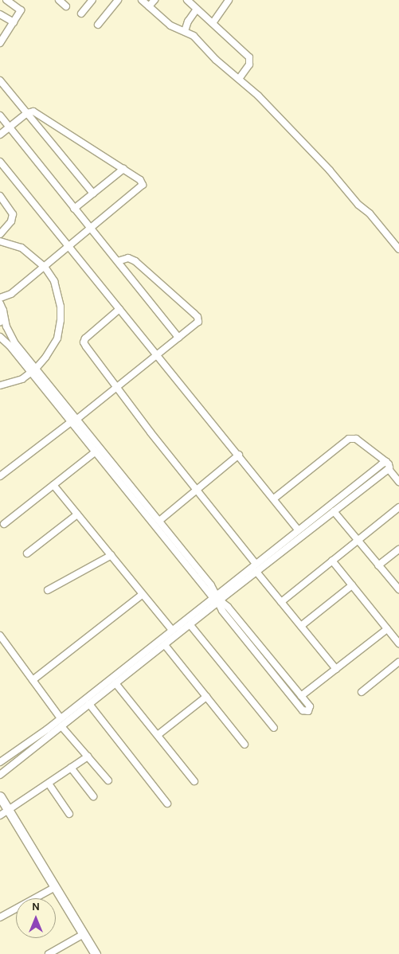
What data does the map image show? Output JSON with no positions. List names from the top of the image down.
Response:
{
  "north": "top"
}
